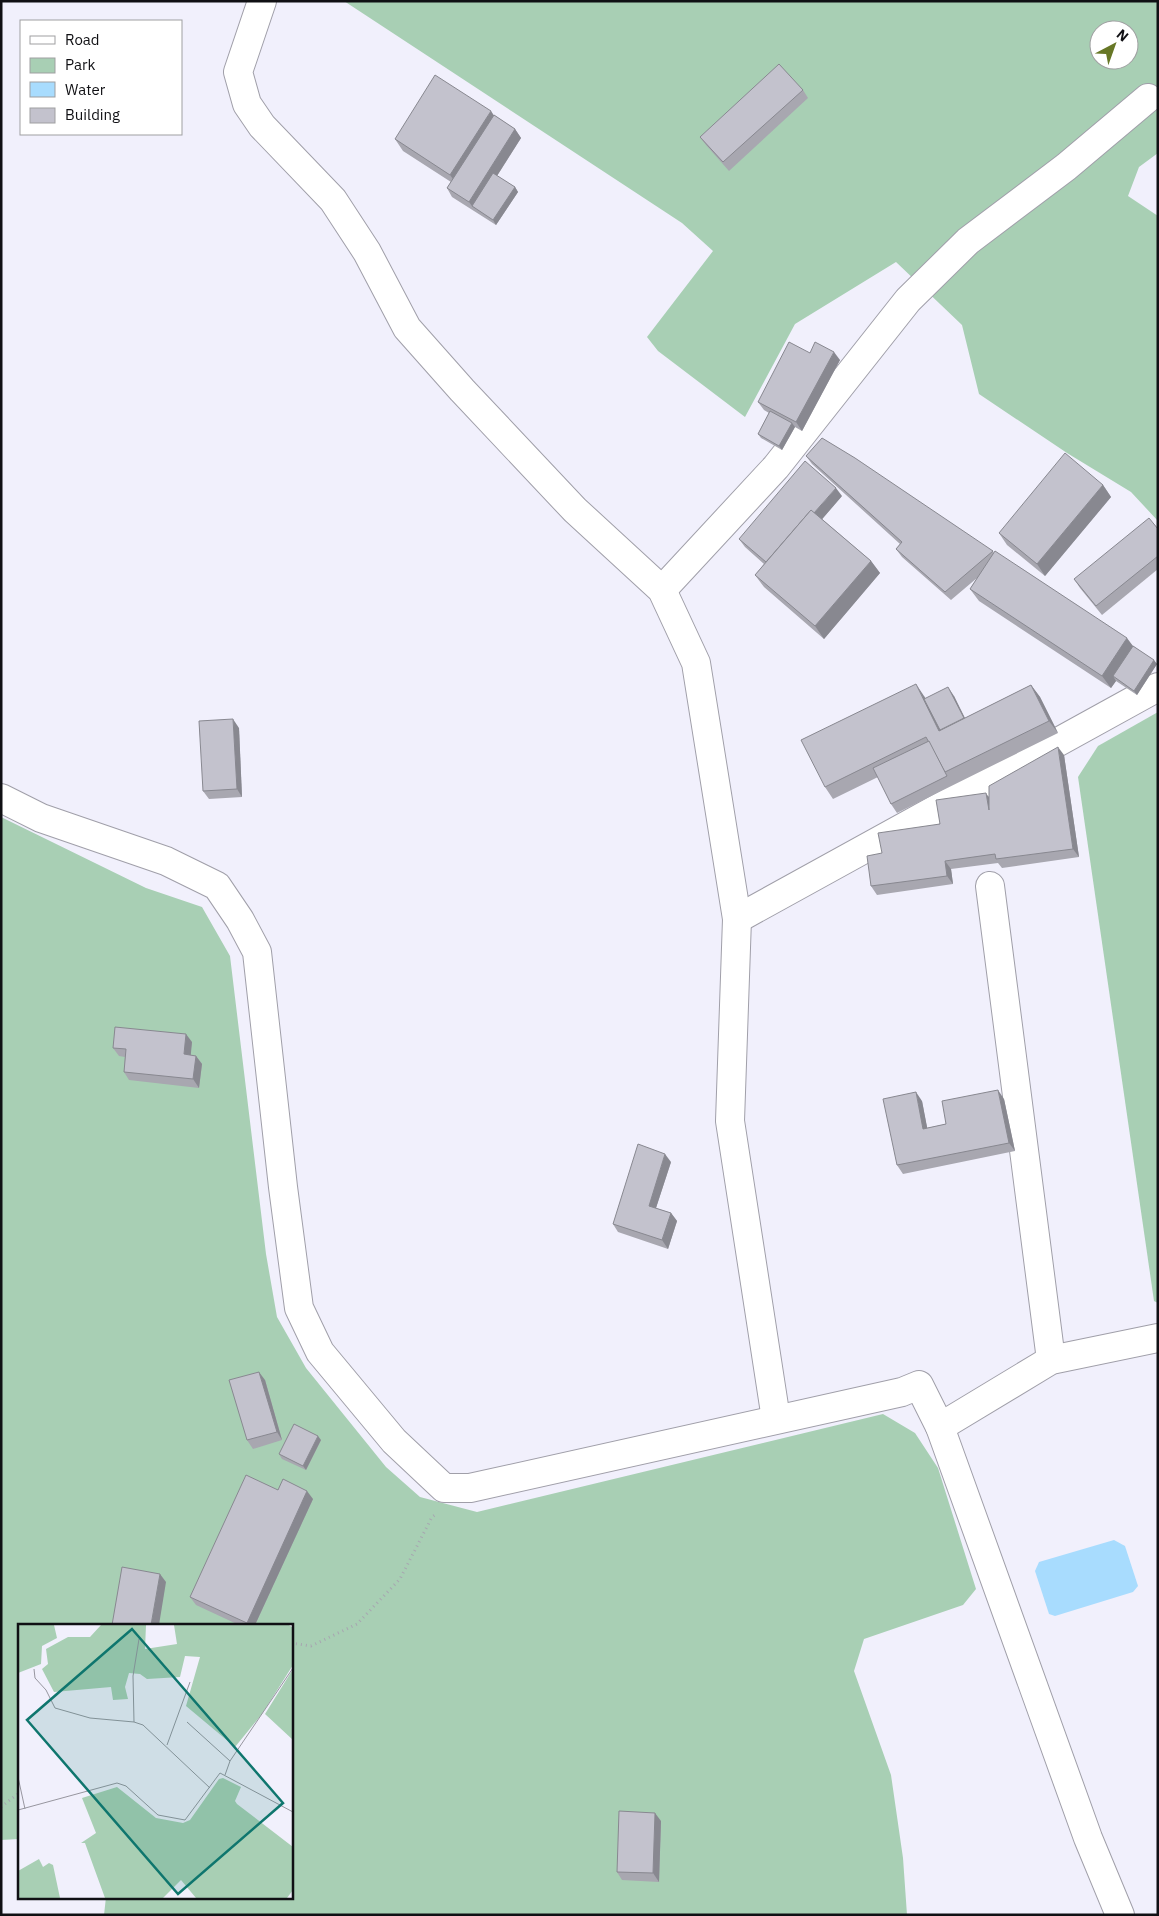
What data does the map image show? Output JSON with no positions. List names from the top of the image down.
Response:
{
  "legend": [
    "Road",
    "Park",
    "Water",
    "Building"
  ],
  "north": "top right"
}
